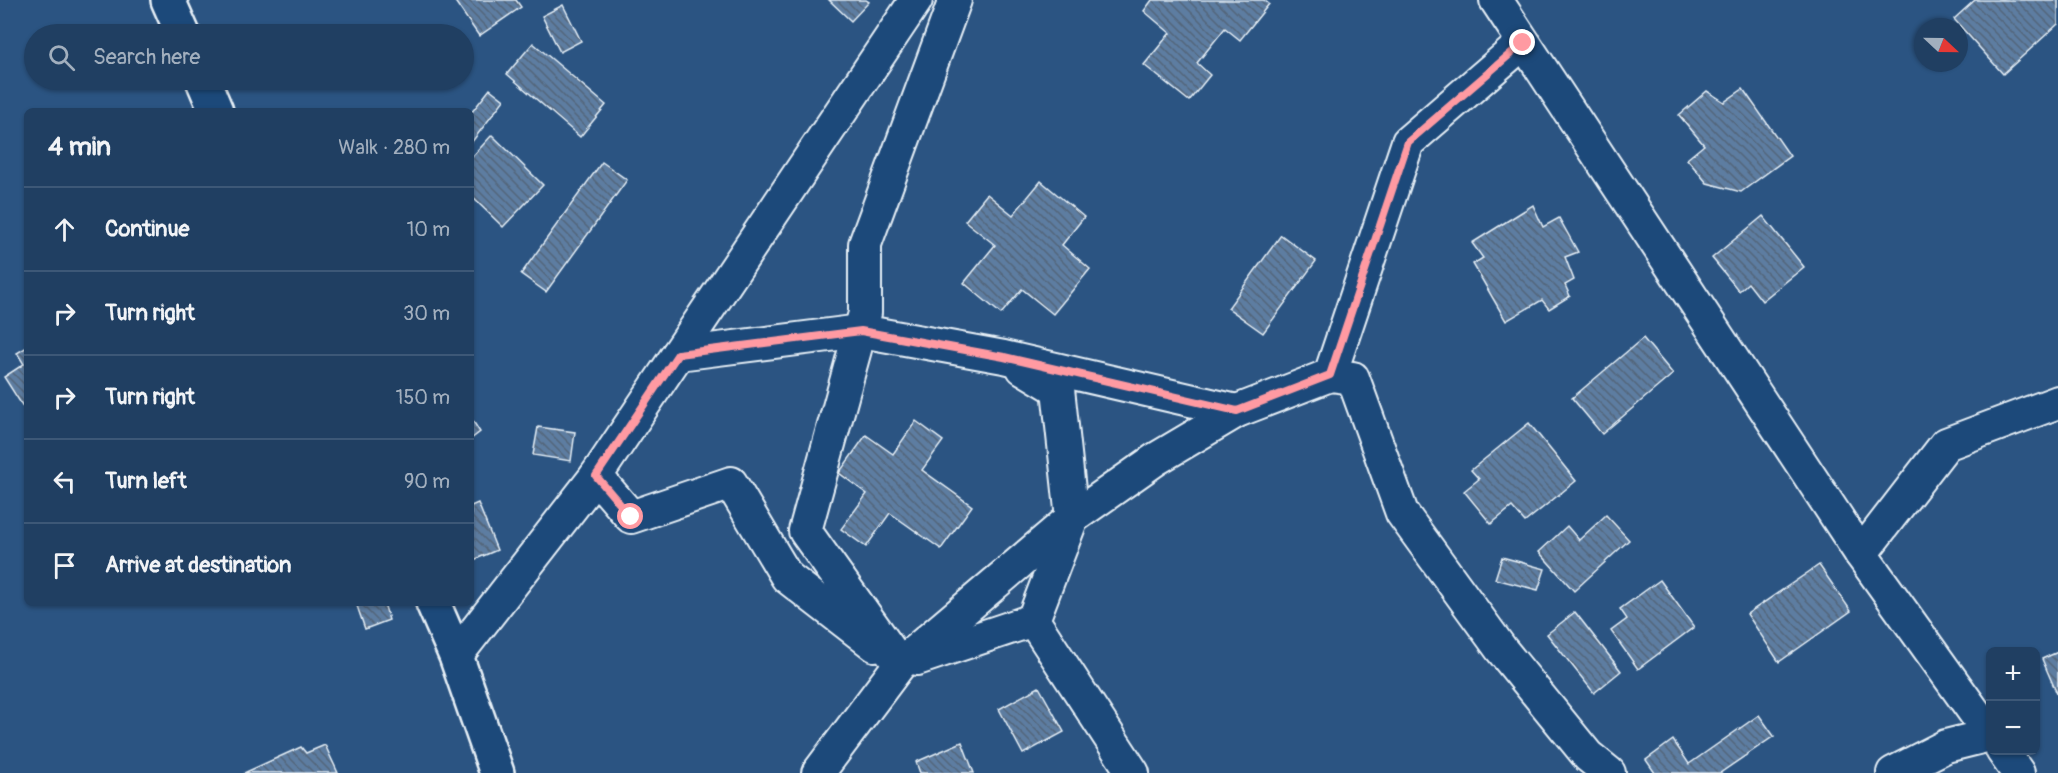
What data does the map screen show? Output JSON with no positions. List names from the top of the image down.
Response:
{
  "north": "right",
  "page": {
    "search": "Search here",
    "heading": ["4 min", "Walk · 280 m"],
    "list": [
      ["Continue", "10 m"],
      ["Turn right", "30 m"],
      ["Turn right", "150 m"],
      ["Turn left", "90 m"],
      "Arrive at destination"
    ],
    "map_buttons": ["+", "−"]
  }
}
